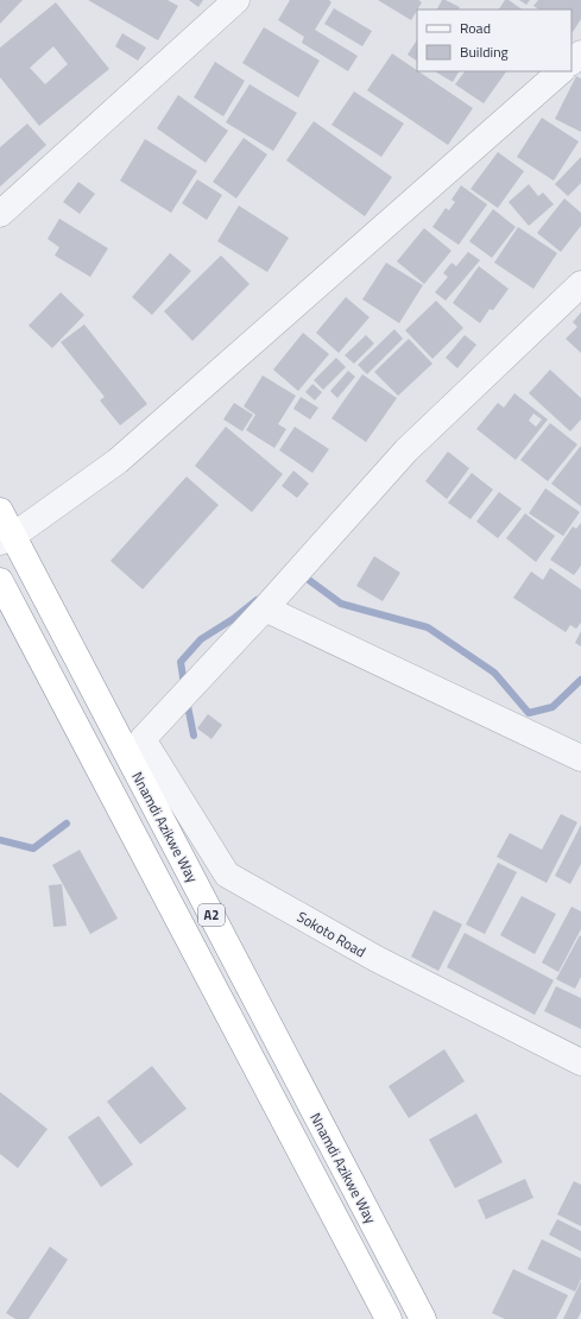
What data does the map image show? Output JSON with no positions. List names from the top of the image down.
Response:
{
  "streets": {
    "highway": ["Nnamdi Azikwe Way", "A2"],
    "street": ["Sokoto Road"]
  },
  "legend": ["Road", "Building"]
}
